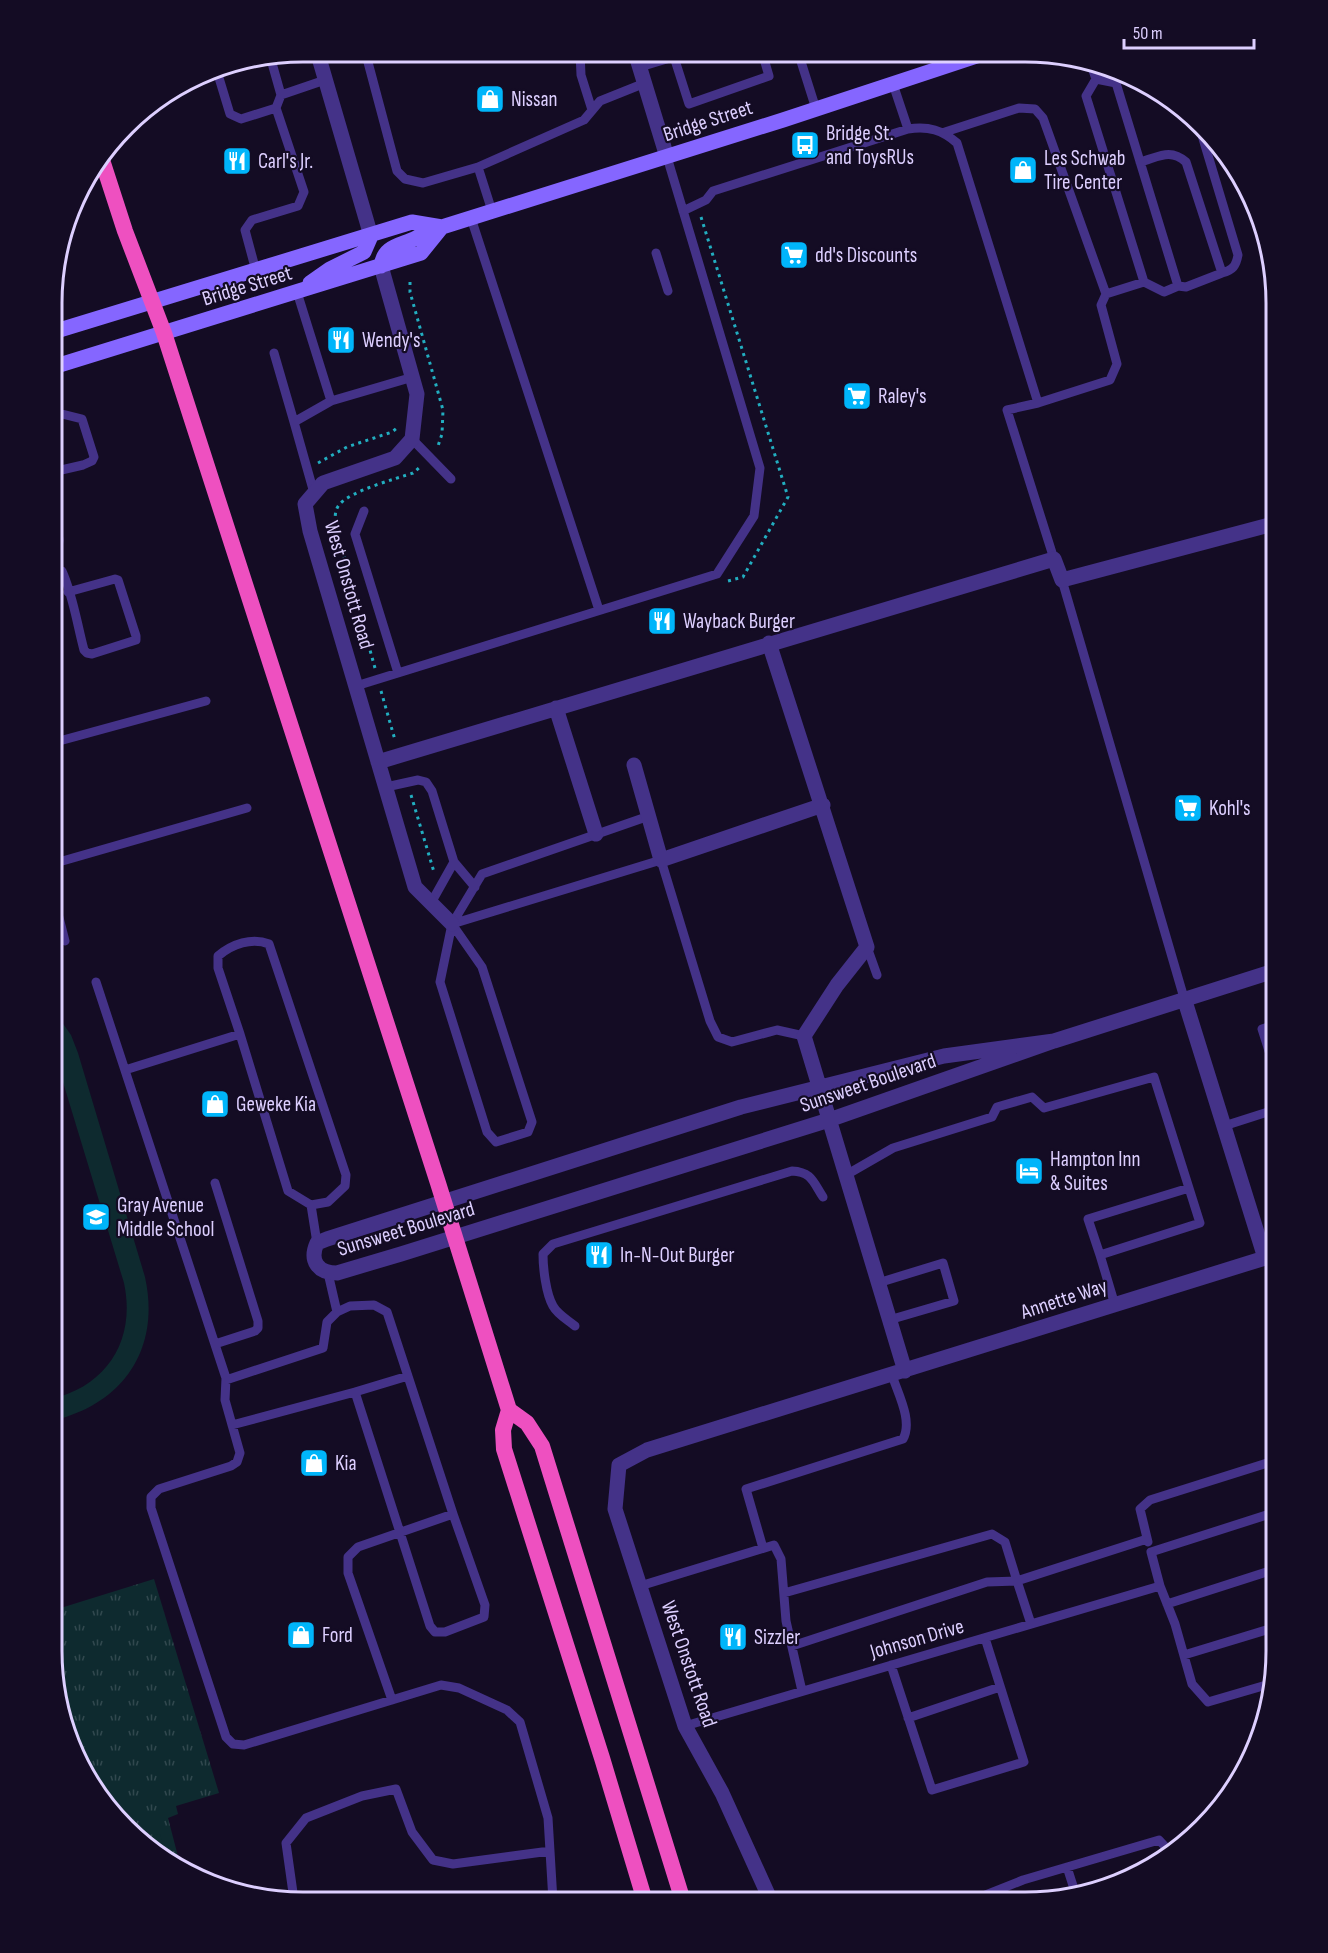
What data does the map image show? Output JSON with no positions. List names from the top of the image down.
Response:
{
  "streets": {
    "main road": ["Bridge Street"],
    "street": ["West Onstott Road", "Sunsweet Boulevard", "Annette Way"],
    "lane": ["Johnson Drive"]
  },
  "crossings": [
    ["West Onstott Road", "Annette Way"],
    ["West Onstott Road", "Johnson Drive"],
    ["Sunsweet Boulevard", "Annette Way"]
  ],
  "places": {
    "shop": [
      "Nissan",
      "Les Schwab Tire Center",
      "Geweke Kia",
      "Kia",
      "Ford"
    ],
    "bus stop": ["Bridge St. and ToysRUs"],
    "restaurant": [
      "Carl's Jr.",
      "Wendy's",
      "Wayback Burger",
      "In-N-Out Burger",
      "Sizzler"
    ],
    "supermarket": ["dd's Discounts", "Raley's", "Kohl's"],
    "hotel": ["Hampton Inn & Suites"],
    "school or university": ["Gray Avenue Middle School"]
  },
  "scale_bar": "50 m"
}
